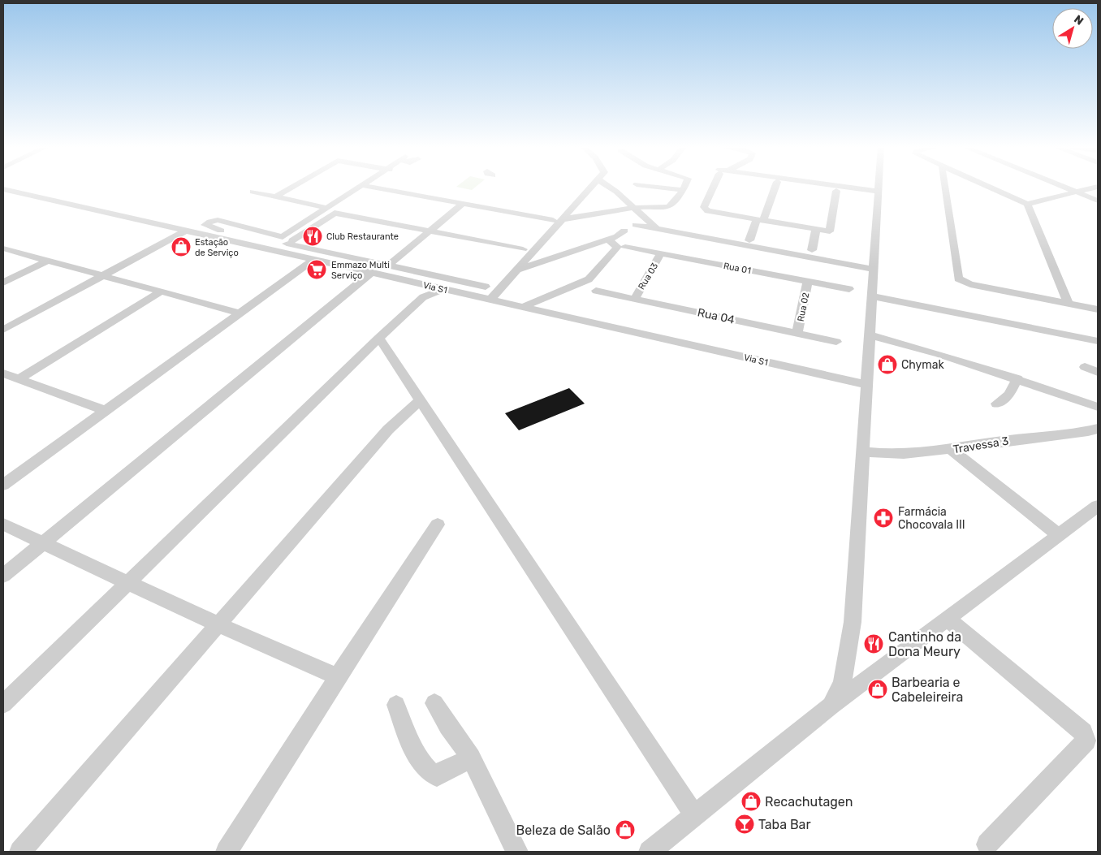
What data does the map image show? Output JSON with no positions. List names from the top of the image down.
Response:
{
  "streets": {
    "street": [
      "Rua 01",
      "Rua 03",
      "Via S1",
      "Rua 02",
      "Rua 04",
      "Travessa 3"
    ]
  },
  "crossings": [
    ["Rua 01", "Rua 03"],
    ["Rua 01", "Rua 02"],
    ["Rua 03", "Rua 04"],
    ["Rua 02", "Rua 04"]
  ],
  "places": {
    "restaurant": ["Club Restaurante", "Cantinho da Dona Meury"],
    "shop": [
      "Estação de Serviço",
      "Chymak",
      "Barbearia e Cabeleireira",
      "Recachutagen",
      "Beleza de Salão"
    ],
    "supermarket": ["Emmazo Multi Serviço"],
    "pharmacy": ["Farmácia Chocovala III"],
    "bar": ["Taba Bar"]
  },
  "north": "top right"
}
